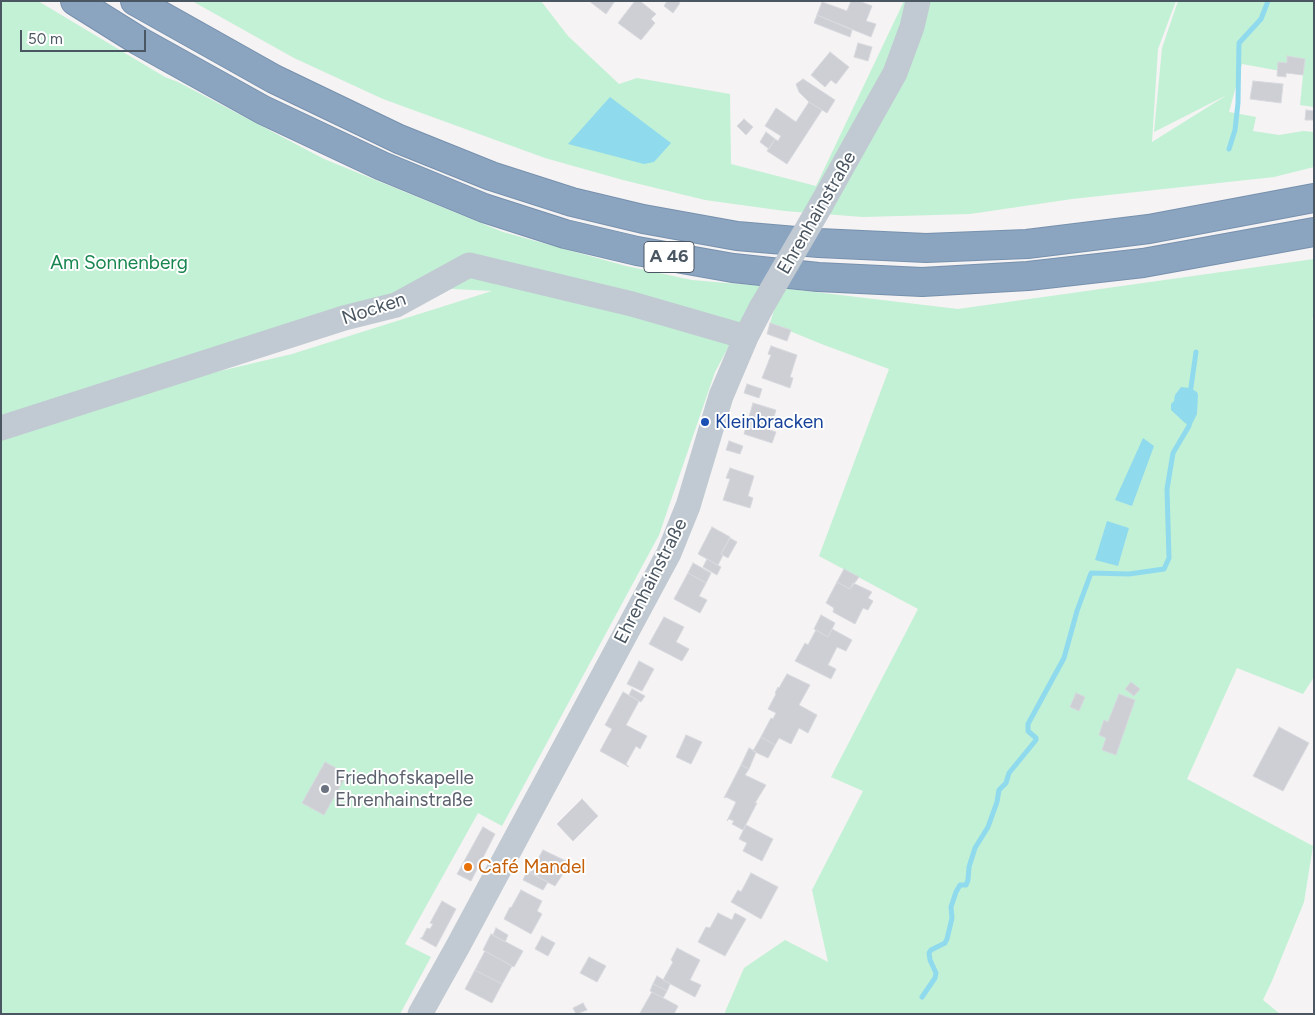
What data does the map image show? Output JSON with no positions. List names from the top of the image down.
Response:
{
  "streets": {
    "highway": ["A 46"],
    "street": ["Ehrenhainstraße", "Nocken"]
  },
  "crossings": [
    ["Ehrenhainstraße", "Nocken"]
  ],
  "parks": ["Am Sonnenberg"],
  "places": ["Kleinbracken", "Friedhofskapelle Ehrenhainstraße", "Café Mandel"],
  "scale_bar": "50 m"
}
